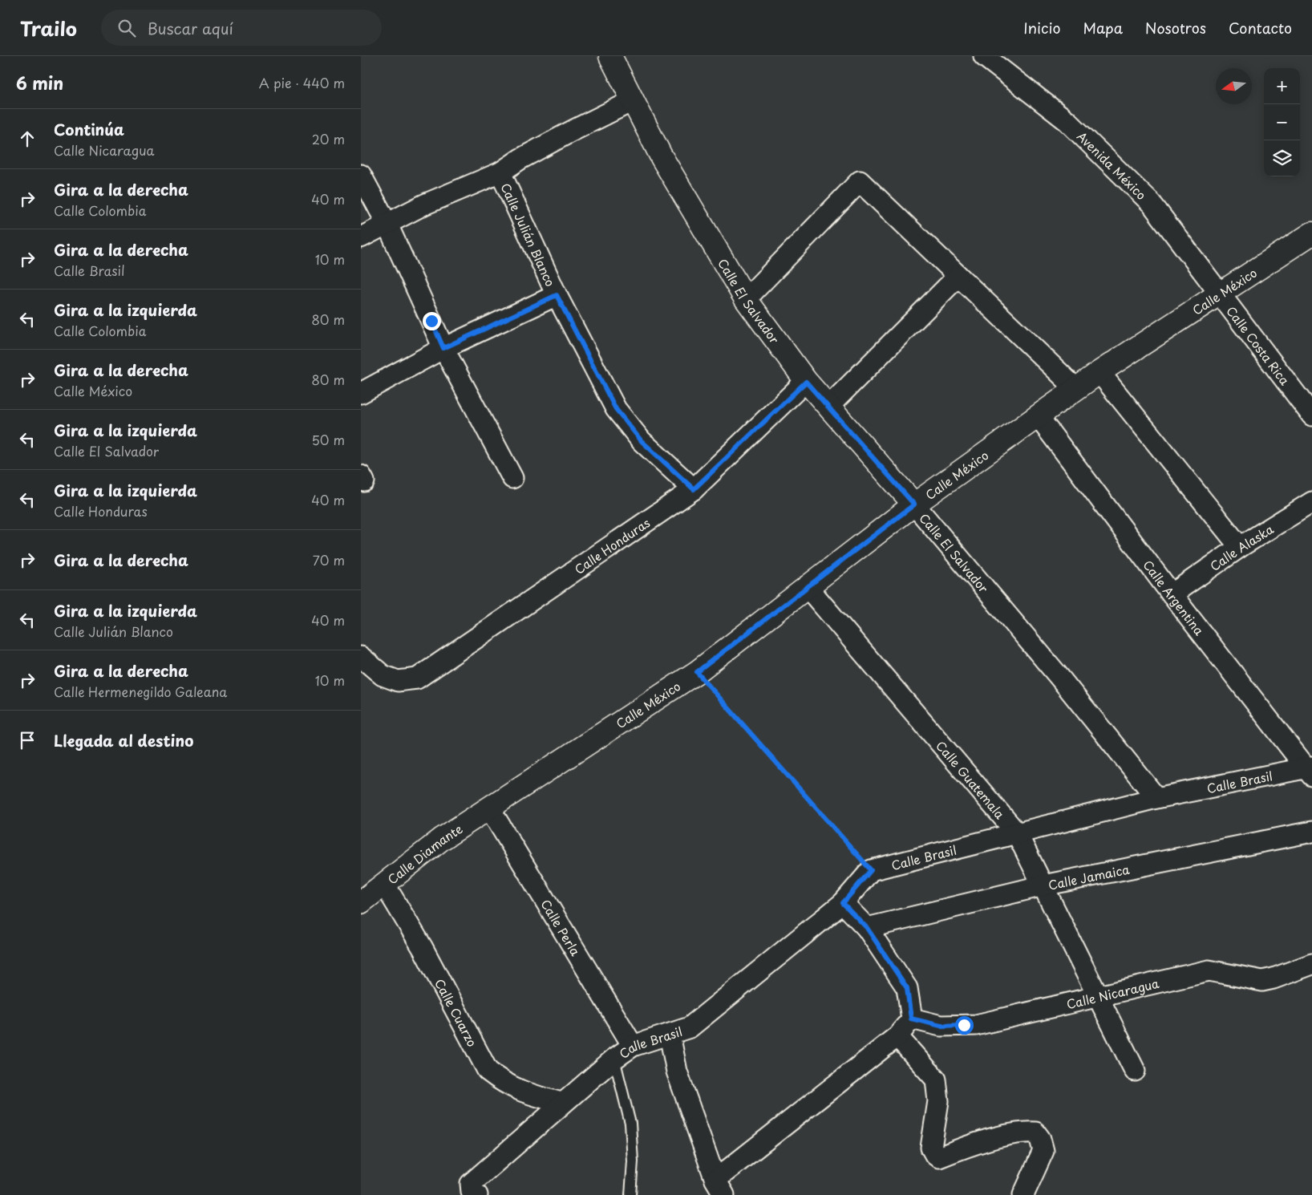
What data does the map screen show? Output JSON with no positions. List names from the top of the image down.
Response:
{
  "streets": {
    "street": [
      "Avenida México",
      "Calle Julián Blanco",
      "Calle México",
      "Calle El Salvador",
      "Calle Costa Rica",
      "Calle Honduras",
      "Calle Alaska",
      "Calle Argentina",
      "Calle Guatemala",
      "Calle Brasil",
      "Calle Diamante",
      "Calle Jamaica",
      "Calle Perla",
      "Calle Nicaragua",
      "Calle Cuarzo"
    ]
  },
  "crossings": [
    ["Avenida México", "Calle México"],
    ["Avenida México", "Calle Costa Rica"],
    ["Calle México", "Calle El Salvador"],
    ["Calle México", "Calle Costa Rica"],
    ["Calle México", "Calle Argentina"],
    ["Calle México", "Calle Guatemala"],
    ["Calle México", "Calle Diamante"],
    ["Calle México", "Calle Perla"],
    ["Calle El Salvador", "Calle Honduras"],
    ["Calle El Salvador", "Calle Brasil"],
    ["Calle Alaska", "Calle Argentina"],
    ["Calle Argentina", "Calle Brasil"],
    ["Calle Guatemala", "Calle Brasil"],
    ["Calle Guatemala", "Calle Jamaica"],
    ["Calle Guatemala", "Calle Nicaragua"],
    ["Calle Brasil", "Calle Perla"],
    ["Calle Brasil", "Calle Cuarzo"],
    ["Calle Diamante", "Calle Perla"],
    ["Calle Diamante", "Calle Cuarzo"]
  ],
  "north": "left",
  "page": {
    "header": "Trailo",
    "search": "Buscar aquí",
    "nav": [
      "Inicio",
      "Mapa",
      "Nosotros",
      "Contacto"
    ],
    "heading": ["6 min", "A pie · 440 m"],
    "map_buttons": ["+", "−"],
    "list": [
      ["Continúa", "Calle Nicaragua", "20 m"],
      ["Gira a la derecha", "Calle Colombia", "40 m"],
      ["Gira a la derecha", "Calle Brasil", "10 m"],
      ["Gira a la izquierda", "Calle Colombia", "80 m"],
      ["Gira a la derecha", "Calle México", "80 m"],
      ["Gira a la izquierda", "Calle El Salvador", "50 m"],
      ["Gira a la izquierda", "Calle Honduras", "40 m"],
      ["Gira a la derecha", "70 m"],
      ["Gira a la izquierda", "Calle Julián Blanco", "40 m"],
      ["Gira a la derecha", "Calle Hermenegildo Galeana", "10 m"],
      "Llegada al destino"
    ]
  }
}
